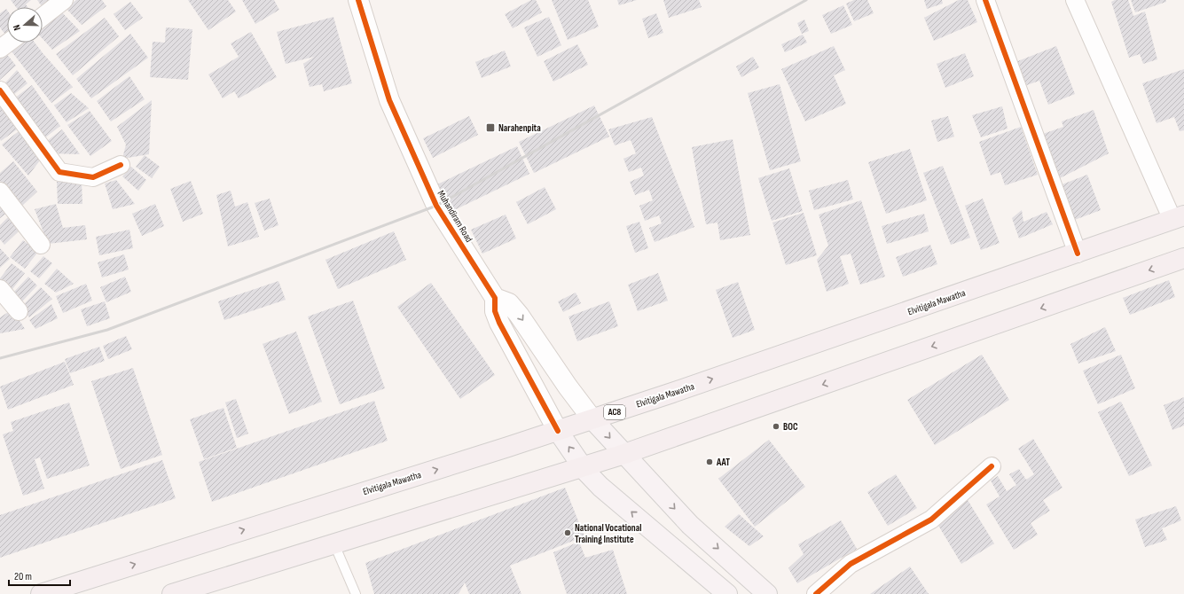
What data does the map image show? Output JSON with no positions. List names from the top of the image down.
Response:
{
  "streets": {
    "highway": ["Elvitigala Mawatha", "AC8"],
    "street": ["Muhandiram Road"]
  },
  "crossings": [
    ["Muhandiram Road", "Elvitigala Mawatha"]
  ],
  "places": {
    "transit": ["Narahenpita"],
    "other": ["BOC", "AAT", "National Vocational Training Institute"]
  },
  "scale_bar": "20 m",
  "north": "left"
}
